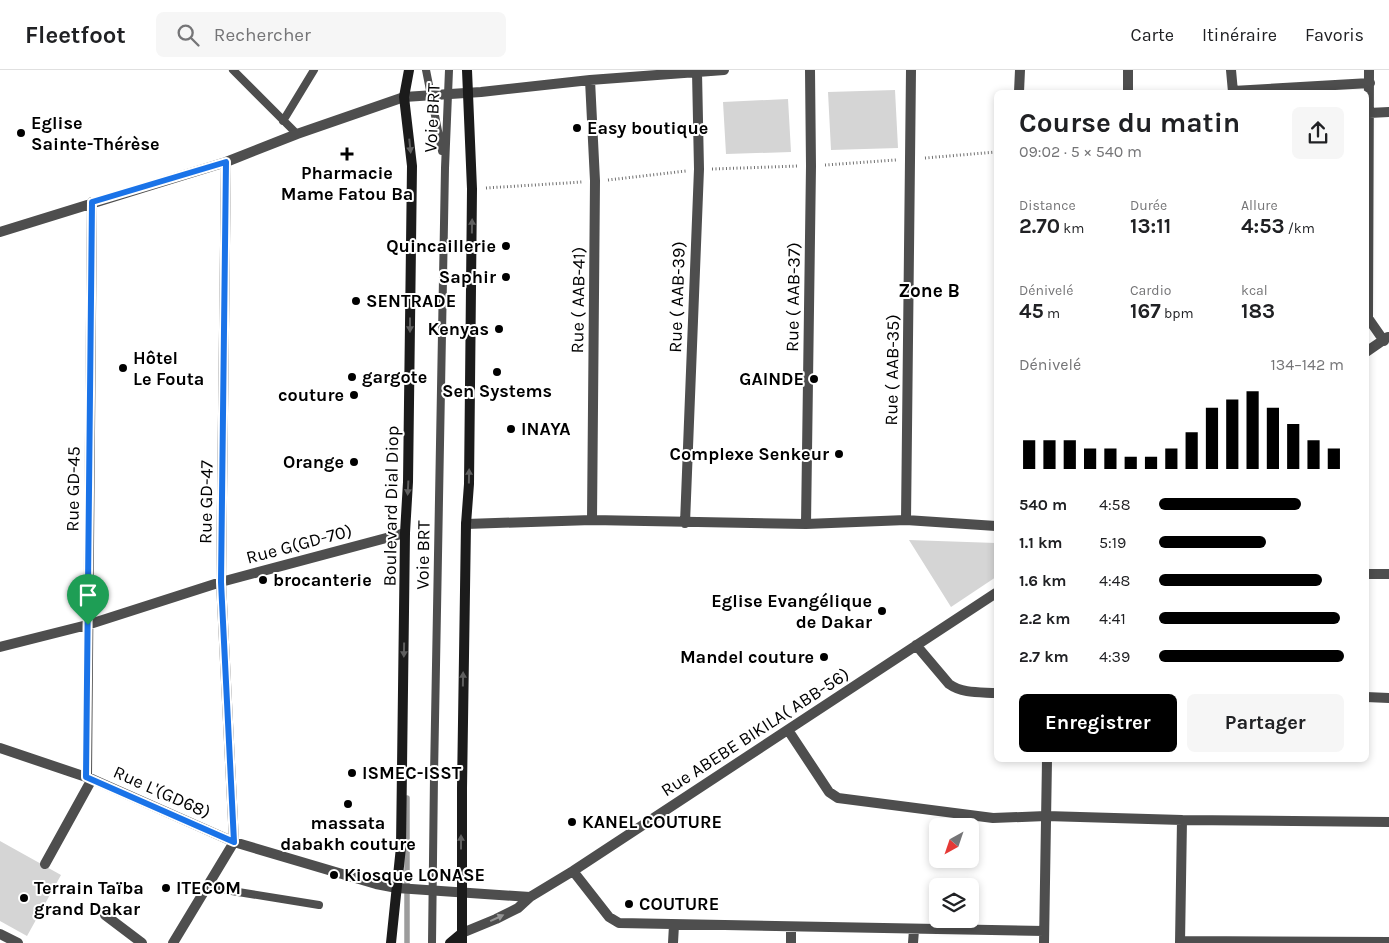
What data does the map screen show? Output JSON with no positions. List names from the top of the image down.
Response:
{
  "streets": {
    "street": [
      "Rue ( AAB-39)",
      "Rue ( AAB-37)",
      "Rue ( AAB-41)",
      "Rue ( AAB-35)",
      "Rue GD-45",
      "Rue GD-47",
      "Boulevard Dial Diop",
      "Rue G(GD-70)",
      "Rue ABEBE BIKILA( ABB-56)",
      "Rue L'(GD68)"
    ],
    "lane": ["Voie BRT"]
  },
  "crossings": [
    ["Rue GD-45", "Rue G(GD-70)"],
    ["Rue GD-45", "Rue L'(GD68)"],
    ["Rue GD-47", "Rue G(GD-70)"],
    ["Rue GD-47", "Rue L'(GD68)"],
    ["Boulevard Dial Diop", "Rue G(GD-70)"],
    ["Boulevard Dial Diop", "Rue L'(GD68)"]
  ],
  "districts": ["Zone B"],
  "places": {
    "other": [
      "Easy boutique",
      "Eglise Sainte-Thérèse",
      "Quincaillerie",
      "Saphir",
      "SENTRADE",
      "Kenyas",
      "Hôtel Le Fouta",
      "Sen Systems",
      "gargote",
      "GAINDE",
      "couture",
      "INAYA",
      "Complexe Senkeur",
      "Orange",
      "brocanterie",
      "Eglise Evangélique de Dakar",
      "Mandel couture",
      "ISMEC-ISST",
      "massata dabakh couture",
      "KANEL COUTURE",
      "Kiosque LONASE",
      "ITECOM",
      "Terrain Taïba grand Dakar",
      "COUTURE"
    ],
    "health": ["Pharmacie Mame Fatou Ba"]
  },
  "north": "bottom left",
  "page": {
    "header": "Fleetfoot",
    "search": "Rechercher",
    "nav": ["Carte", "Itinéraire", "Favoris"],
    "heading": ["Course du matin", "09:02 · 5 × 540 m"],
    "stats": [
      ["Distance", "2.70 km"],
      ["Durée", "13:11"],
      ["Allure", "4:53 /km"],
      ["Dénivelé", "45 m"],
      ["Cardio", "167 bpm"],
      ["kcal", "183"]
    ],
    "chart": ["Dénivelé", "134–142 m"],
    "list": [
      {
        "name": "540 m",
        "note": "4:58"
      },
      {
        "name": "1.1 km",
        "note": "5:19"
      },
      {
        "name": "1.6 km",
        "note": "4:48"
      },
      {
        "name": "2.2 km",
        "note": "4:41"
      },
      {
        "name": "2.7 km",
        "note": "4:39"
      }
    ],
    "buttons": ["Enregistrer", "Partager"]
  }
}
